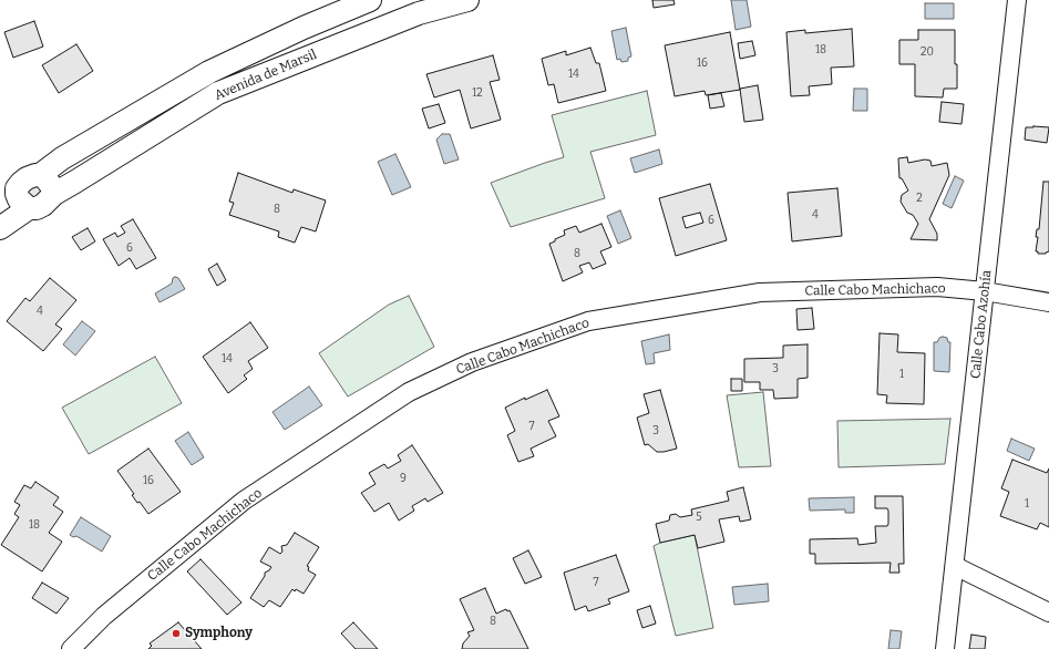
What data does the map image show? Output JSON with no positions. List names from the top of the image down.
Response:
{
  "streets": {
    "street": ["Avenida de Marsil", "Calle Cabo Machichaco", "Calle Cabo Azohía"]
  },
  "crossings": [
    ["Calle Cabo Machichaco", "Calle Cabo Azohía"]
  ],
  "places": ["Symphony"],
  "house_numbers": [
    "18",
    "20",
    "16",
    "14",
    "12",
    "2",
    "8",
    "4",
    "6",
    "6",
    "8",
    "4",
    "14",
    "3",
    "1",
    "7",
    "3",
    "9",
    "16",
    "1",
    "5",
    "18",
    "7",
    "8"
  ]
}
